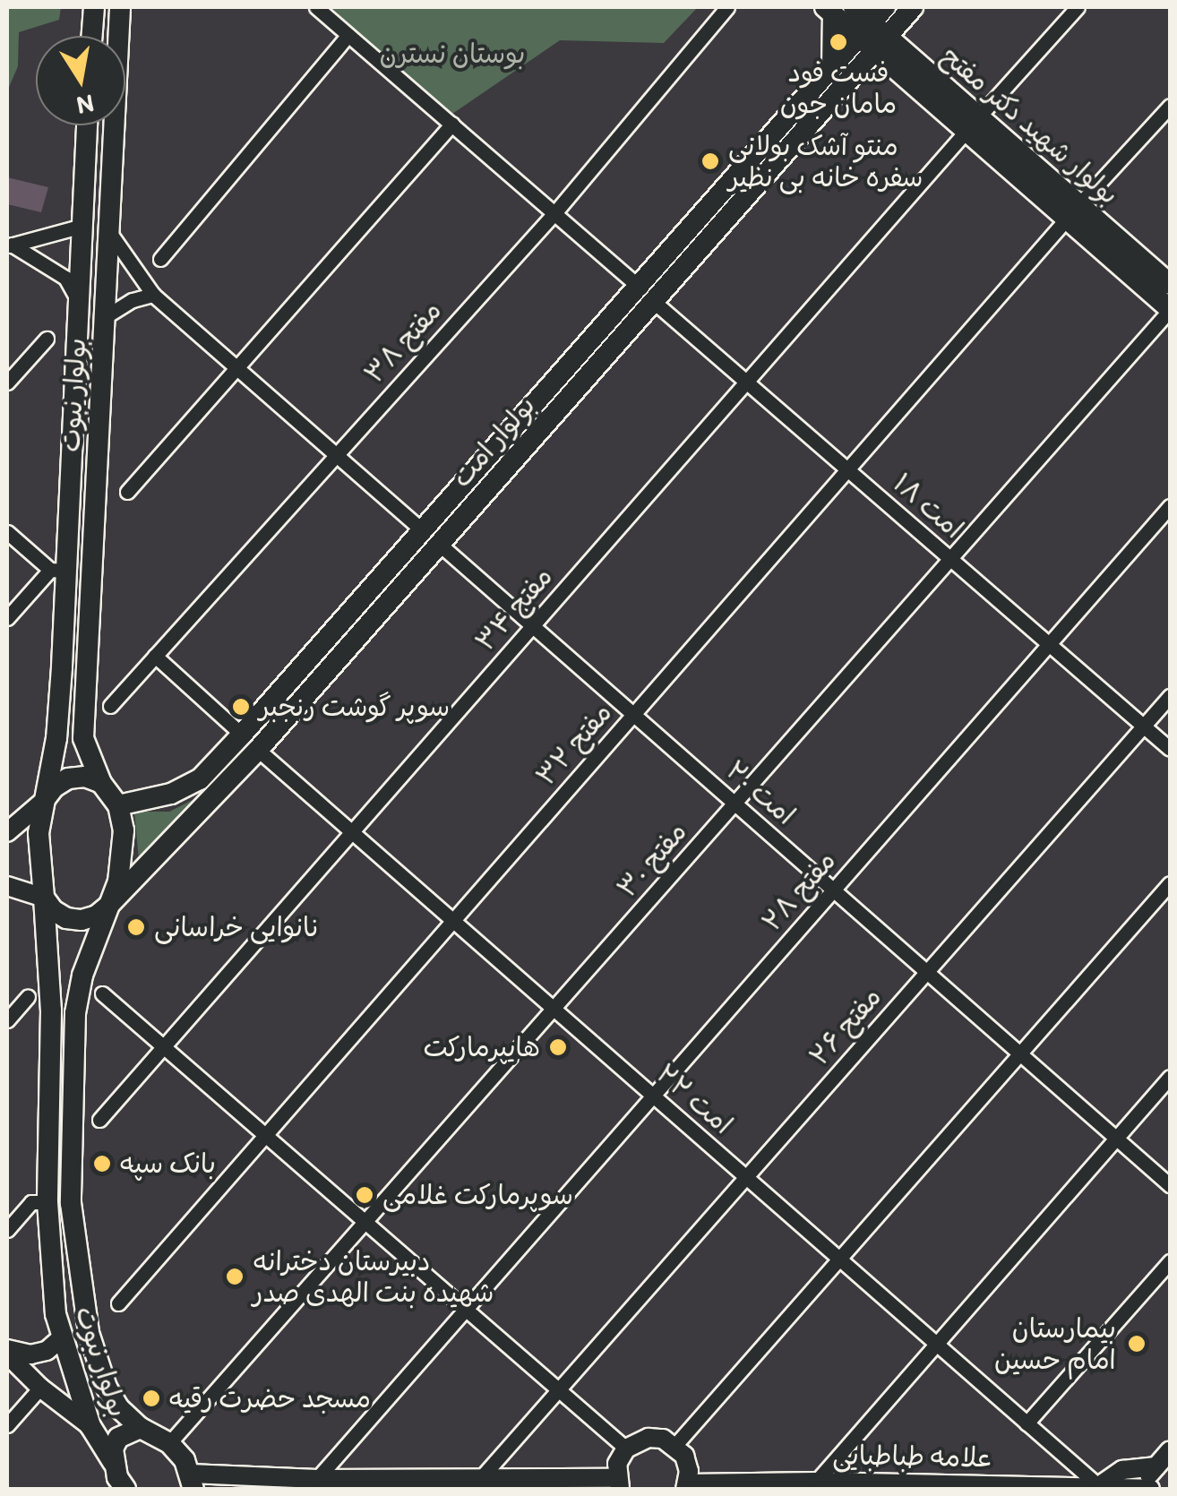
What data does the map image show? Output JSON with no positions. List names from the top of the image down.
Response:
{
  "streets": {
    "main road": ["بولوار شهید دکتر مفتح", "بولوار نبوت", "بولوار امت"],
    "street": [
      "مفتح ۳۸",
      "امت ۱۸",
      "مفتح ۳۴",
      "مفتح ۳۲",
      "امت ۲۰",
      "مفتح ۳۰",
      "مفتح ۲۸",
      "مفتح ۲۶",
      "امت ۲۲",
      "علامه طباطبایی"
    ]
  },
  "crossings": [
    ["بولوار شهید دکتر مفتح", "بولوار امت"],
    ["بولوار شهید دکتر مفتح", "مفتح ۳۴"],
    ["بولوار شهید دکتر مفتح", "مفتح ۳۲"],
    ["بولوار شهید دکتر مفتح", "مفتح ۳۰"],
    ["مفتح ۳۸", "امت ۱۸"],
    ["مفتح ۳۸", "امت ۲۰"],
    ["مفتح ۳۸", "امت ۲۲"],
    ["بولوار نبوت", "بولوار امت"],
    ["بولوار نبوت", "امت ۲۰"],
    ["بولوار امت", "امت ۱۸"],
    ["بولوار امت", "امت ۲۰"],
    ["بولوار امت", "امت ۲۲"],
    ["امت ۱۸", "مفتح ۳۴"],
    ["امت ۱۸", "مفتح ۳۲"],
    ["امت ۱۸", "مفتح ۳۰"],
    ["امت ۱۸", "مفتح ۲۸"],
    ["امت ۱۸", "مفتح ۲۶"],
    ["مفتح ۳۴", "امت ۲۰"],
    ["مفتح ۳۴", "امت ۲۲"],
    ["مفتح ۳۲", "امت ۲۰"],
    ["مفتح ۳۲", "امت ۲۲"],
    ["امت ۲۰", "مفتح ۳۰"],
    ["امت ۲۰", "مفتح ۲۸"],
    ["امت ۲۰", "مفتح ۲۶"],
    ["مفتح ۳۰", "امت ۲۲"],
    ["مفتح ۲۸", "امت ۲۲"],
    ["مفتح ۲۶", "امت ۲۲"],
    ["امت ۲۲", "علامه طباطبایی"]
  ],
  "parks": ["بوستان نسترن"],
  "places": [
    "فست فود مامان جون",
    "منتو آشک بولانی سفره خانه بی نظیر",
    "سوپر گوشت رنجبر",
    "نانوایی خراسانی",
    "هایپرمارکت",
    "بانک سپه",
    "سوپرمارکت غلامی",
    "دبیرستان دخترانه شهیده بنت الهدی صدر",
    "بیمارستان امام حسین",
    "مسجد حضرت رقیه"
  ],
  "north": "bottom"
}
